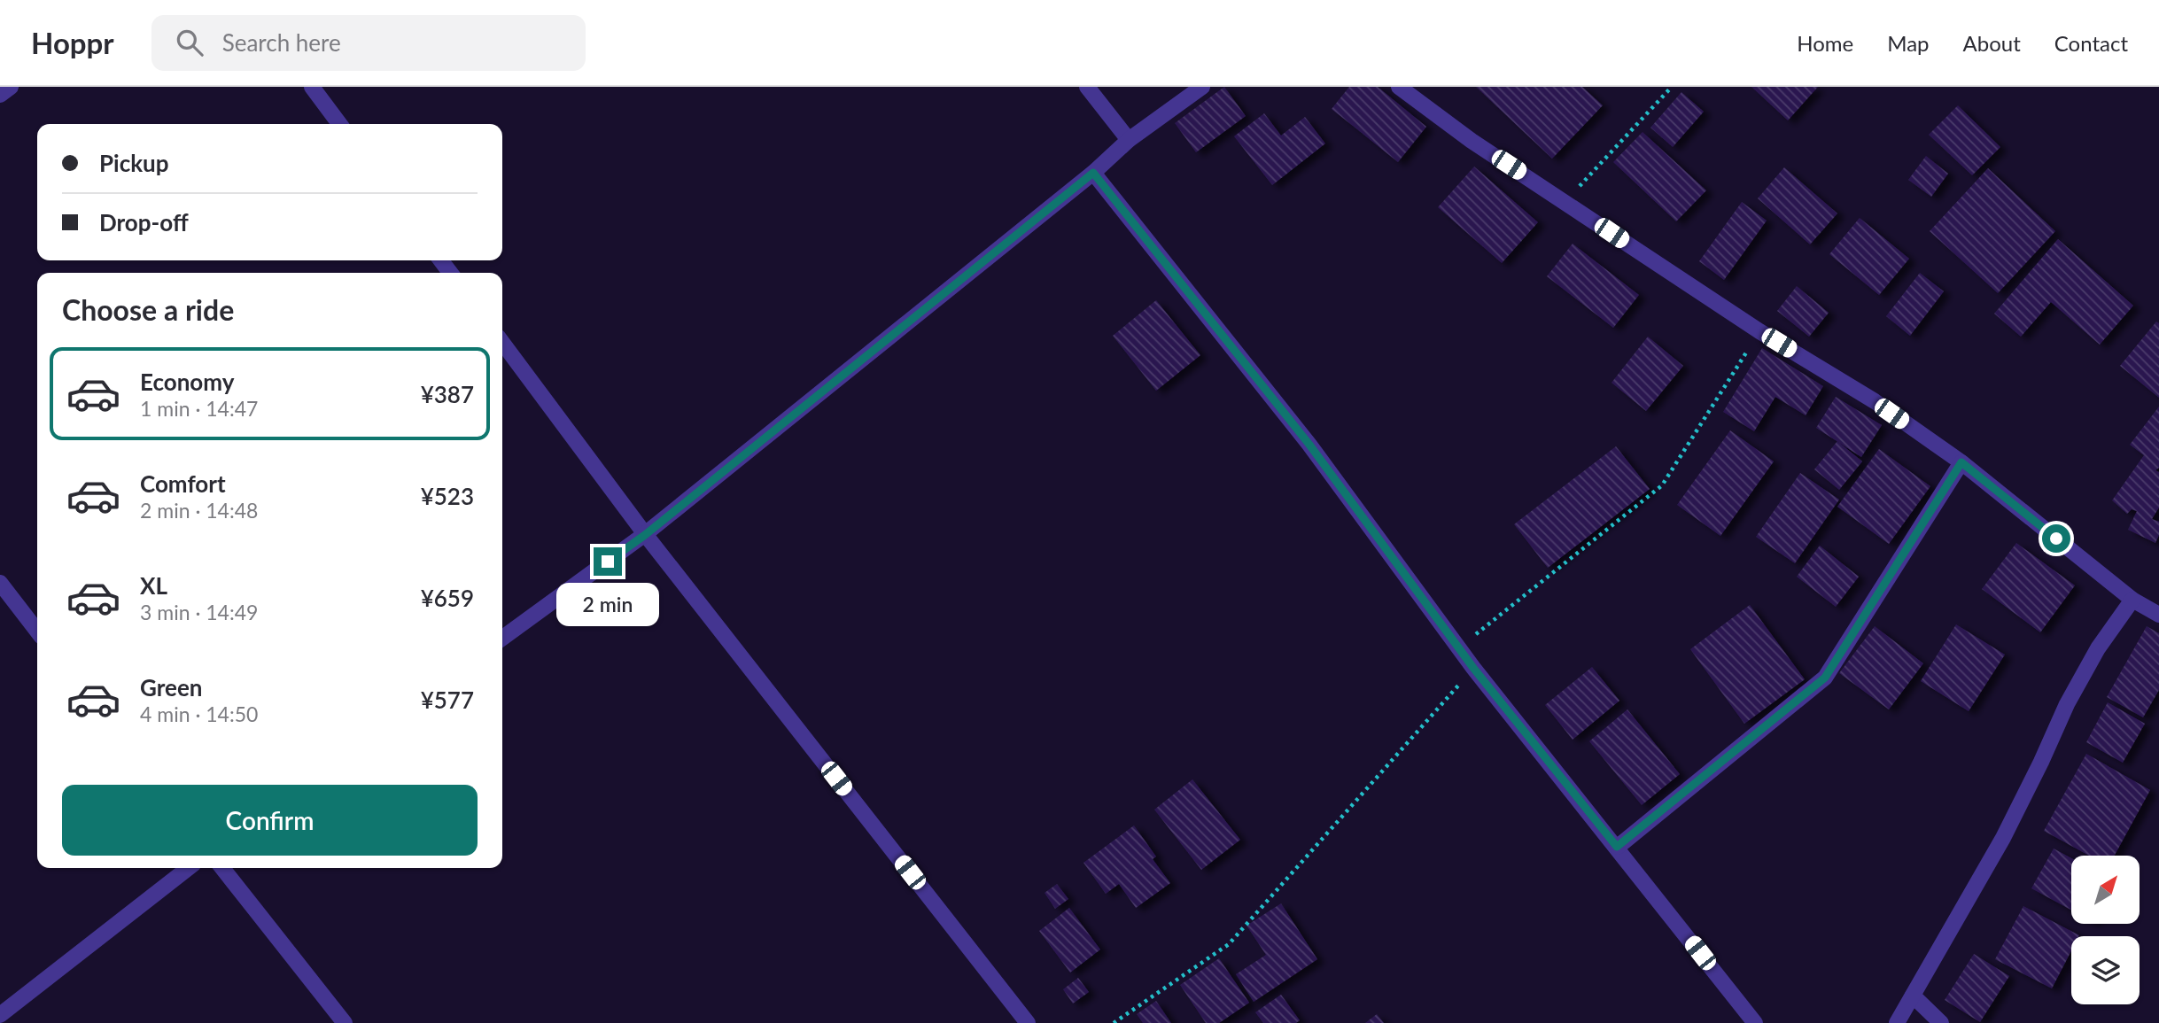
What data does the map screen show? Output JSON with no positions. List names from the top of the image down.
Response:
{
  "north": "top right",
  "page": {
    "header": "Hoppr",
    "search": "Search here",
    "nav": [
      "Home",
      "Map",
      "About",
      "Contact"
    ],
    "banner": ["Pickup", "Drop-off"],
    "heading": "Choose a ride",
    "list": [
      {
        "name": "Economy",
        "note": "1 min · 14:47",
        "value": "¥387"
      },
      {
        "name": "Comfort",
        "note": "2 min · 14:48",
        "value": "¥523"
      },
      {
        "name": "XL",
        "note": "3 min · 14:49",
        "value": "¥659"
      },
      {
        "name": "Green",
        "note": "4 min · 14:50",
        "value": "¥577"
      }
    ],
    "bubble": "2 min",
    "buttons": "Confirm"
  }
}
